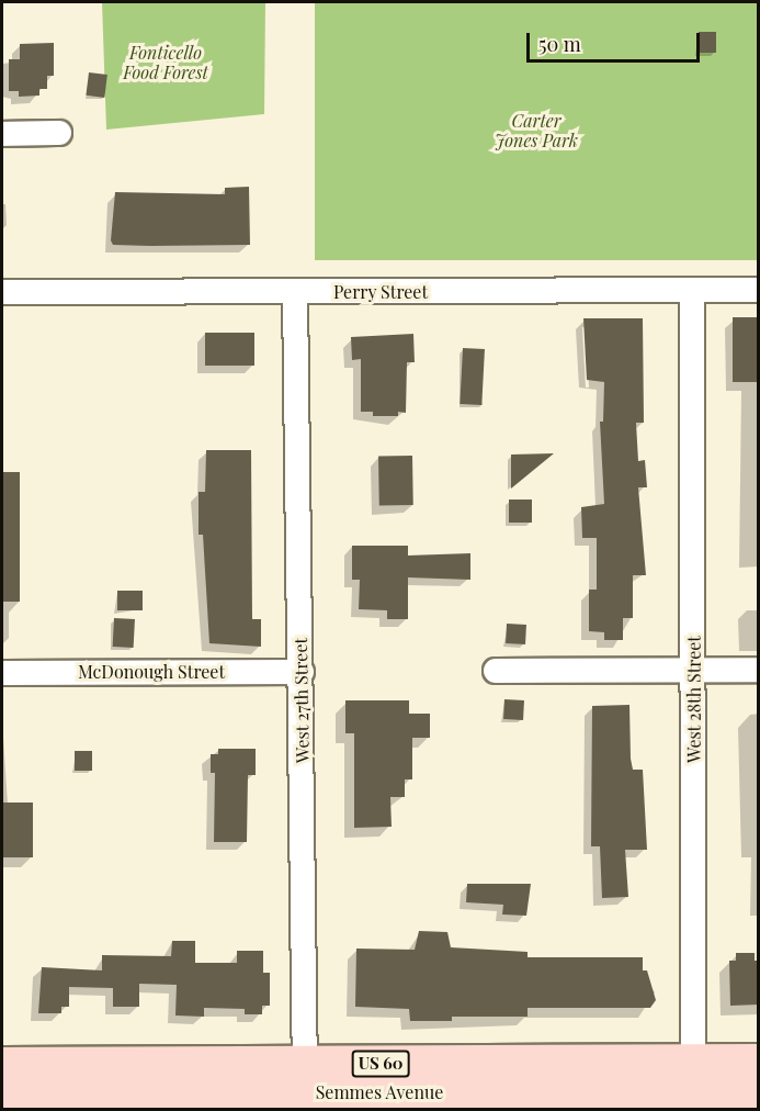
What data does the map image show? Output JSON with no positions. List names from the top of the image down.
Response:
{
  "streets": {
    "main road": ["US 60", "Semmes Avenue"],
    "street": [
      "Perry Street",
      "McDonough Street",
      "West 28th Street",
      "West 27th Street"
    ]
  },
  "crossings": [
    ["Perry Street", "West 28th Street"],
    ["Perry Street", "West 27th Street"],
    ["McDonough Street", "West 27th Street"],
    ["West 28th Street", "Semmes Avenue"],
    ["West 27th Street", "Semmes Avenue"]
  ],
  "parks": ["Fonticello Food Forest", "Carter Jones Park"],
  "scale_bar": "50 m"
}
